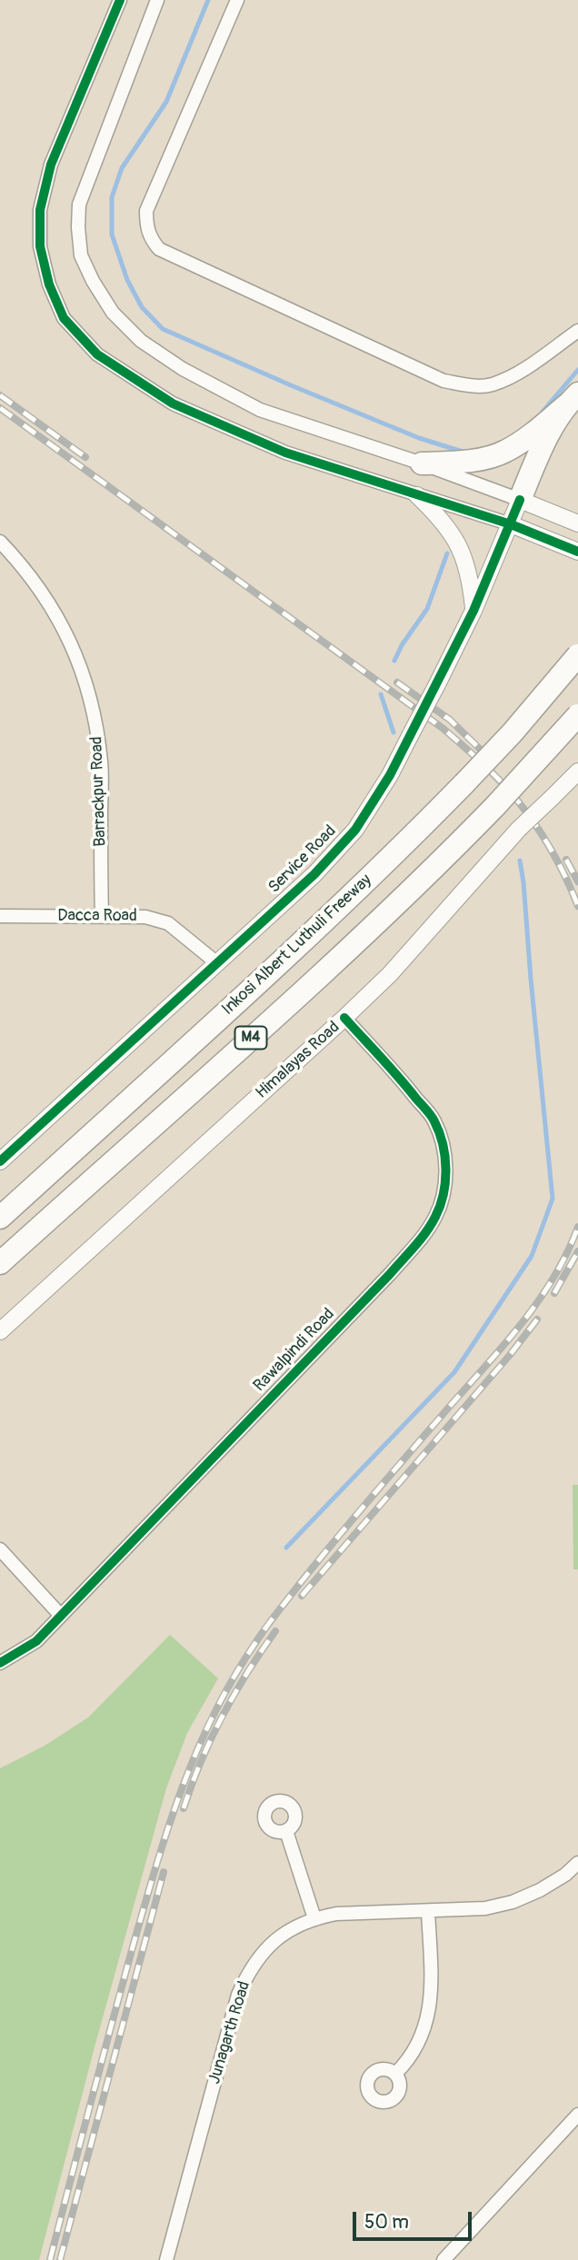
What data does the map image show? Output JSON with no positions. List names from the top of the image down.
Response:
{
  "streets": {
    "highway": ["Inkosi Albert Luthuli Freeway", "M4"],
    "street": [
      "Barrackpur Road",
      "Service Road",
      "Dacca Road",
      "Himalayas Road",
      "Rawalpindi Road",
      "Junagarth Road"
    ]
  },
  "crossings": [
    ["Barrackpur Road", "Dacca Road"],
    ["Service Road", "Dacca Road"],
    ["Himalayas Road", "Rawalpindi Road"]
  ],
  "scale_bar": "50 m"
}
